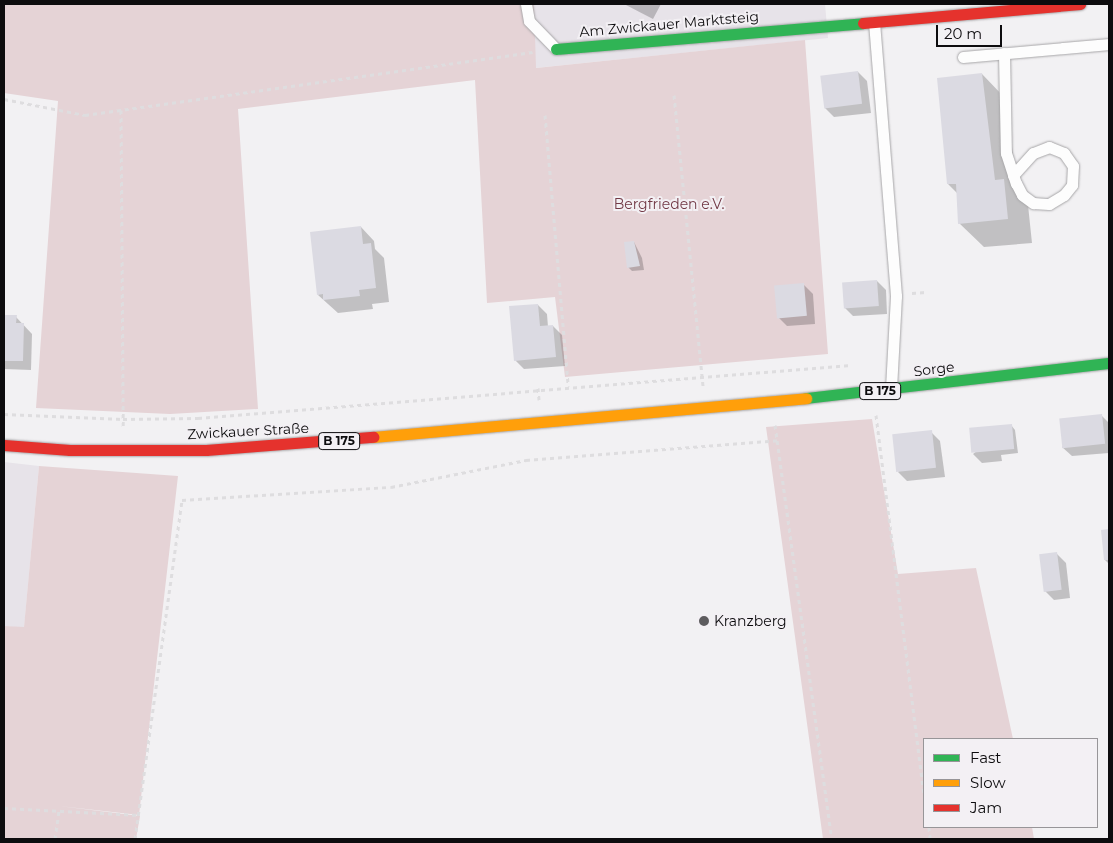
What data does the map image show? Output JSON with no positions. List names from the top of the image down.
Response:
{
  "streets": {
    "main road": [
      "Am Zwickauer Marktsteig",
      "Sorge",
      "B 175",
      "Zwickauer Straße"
    ]
  },
  "crossings": [
    ["Sorge", "Zwickauer Straße"]
  ],
  "parks": ["Bergfrieden e.V."],
  "places": ["Kranzberg"],
  "legend": ["Fast", "Slow", "Jam"],
  "scale_bar": "20 m"
}
